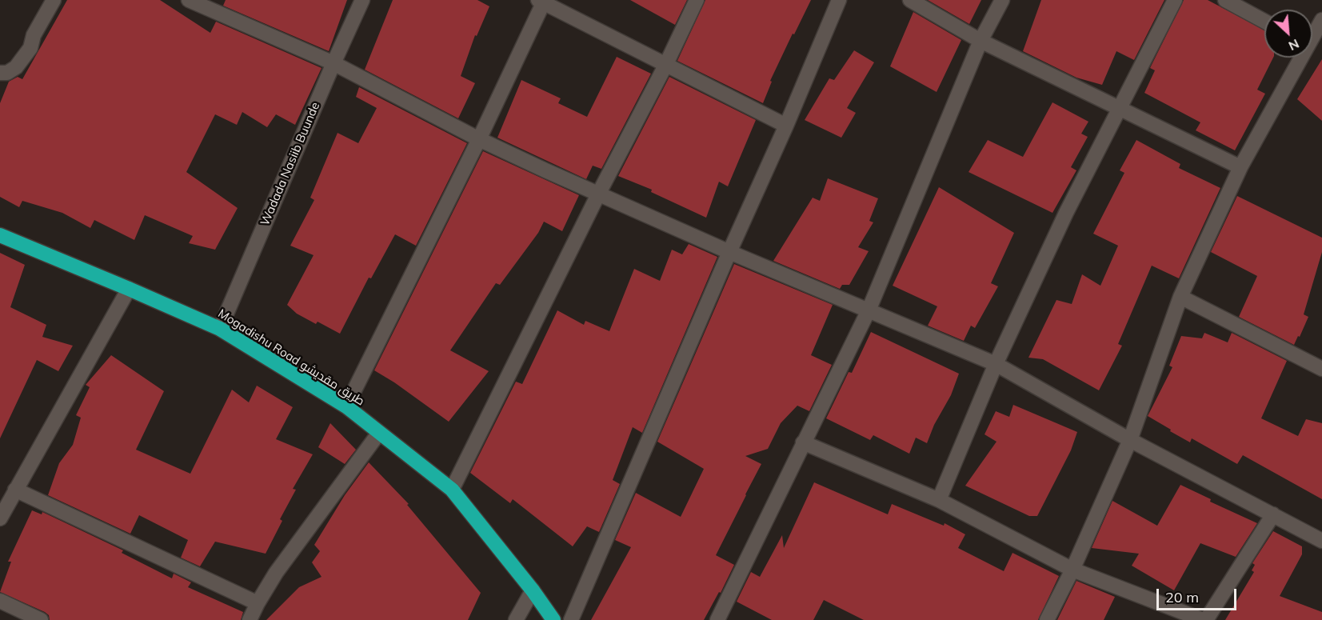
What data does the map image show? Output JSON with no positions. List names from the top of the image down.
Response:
{
  "streets": {
    "highway": ["Mogadishu Road طريق مقديشو"],
    "street": ["Wadada Nasiib Buunde"]
  },
  "crossings": [
    ["Wadada Nasiib Buunde", "Mogadishu Road طريق مقديشو"]
  ],
  "scale_bar": "20 m",
  "north": "bottom right"
}
